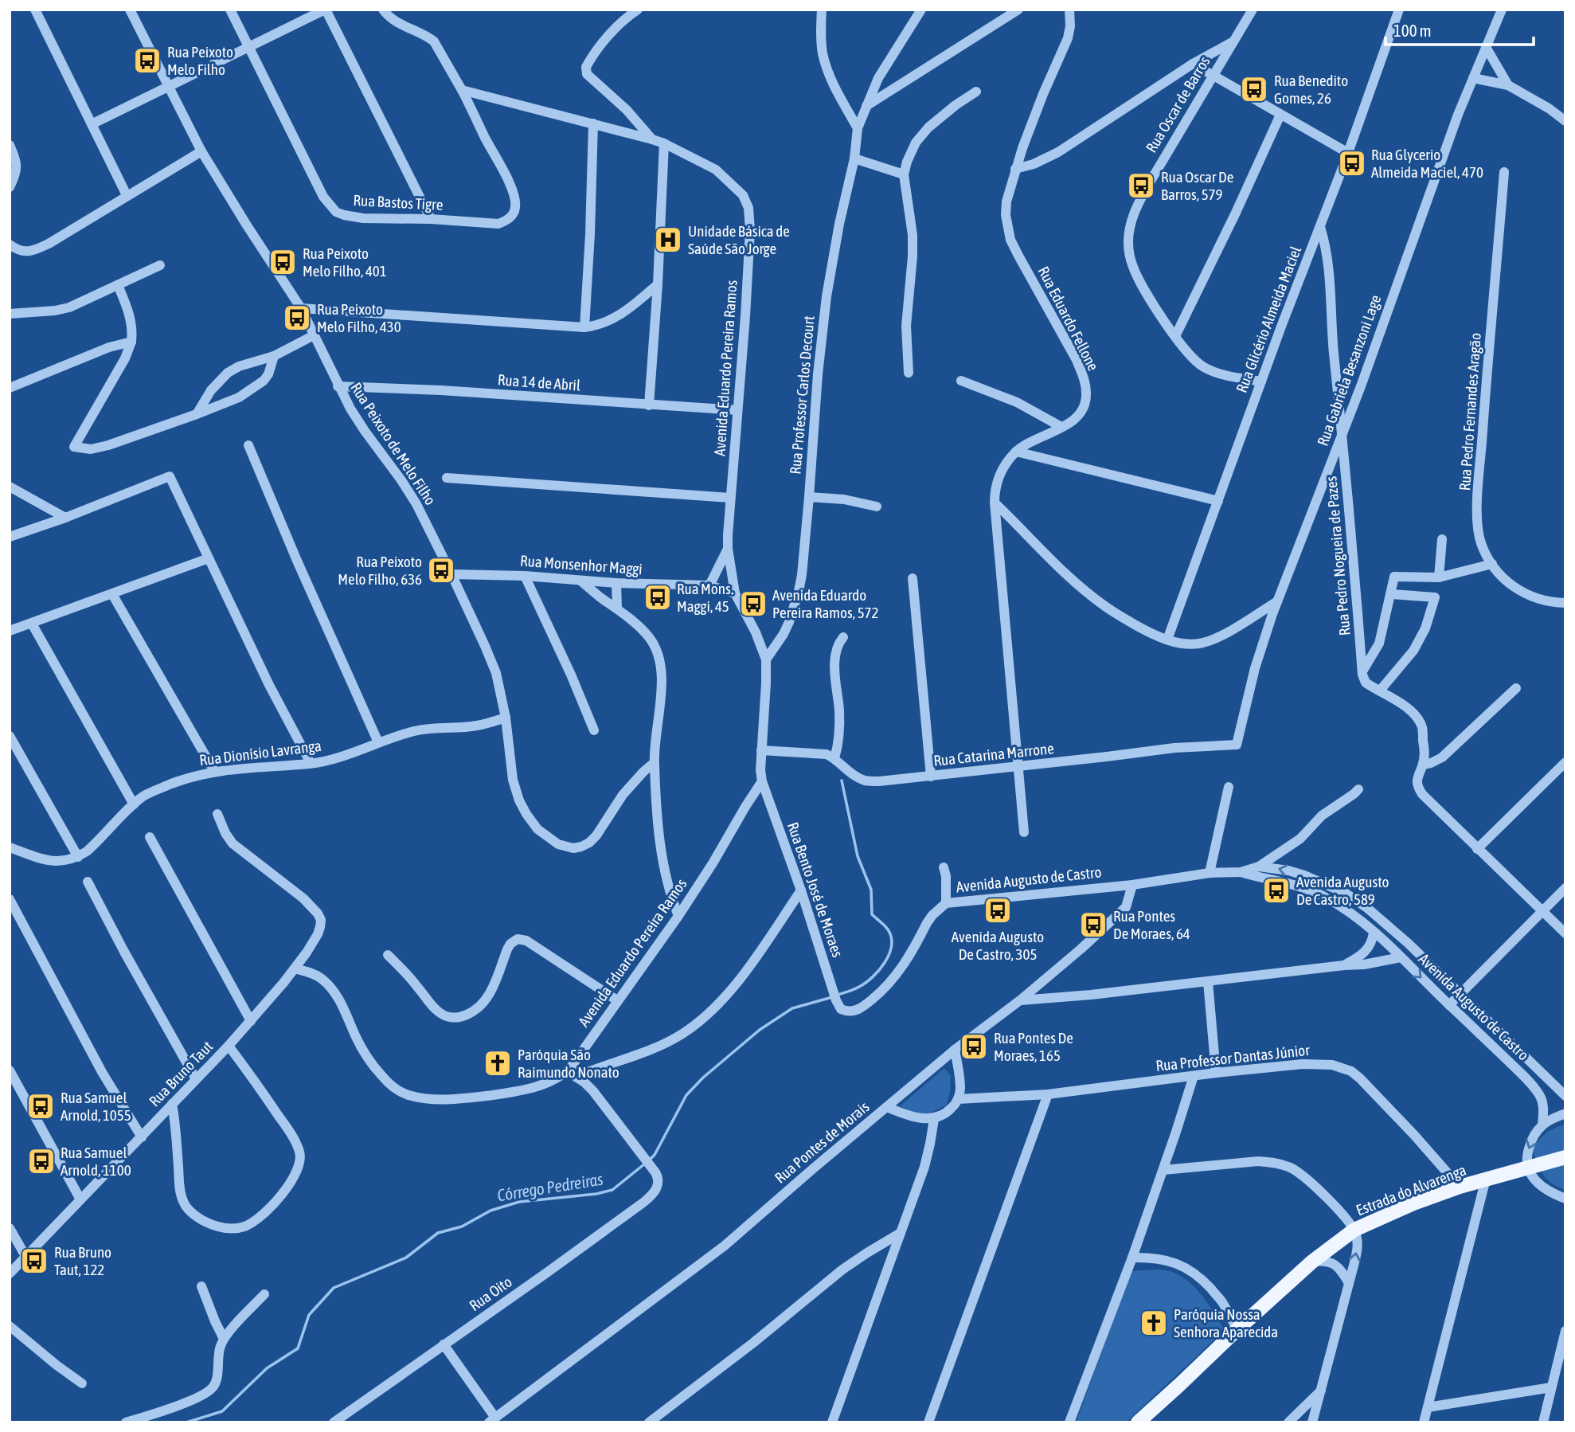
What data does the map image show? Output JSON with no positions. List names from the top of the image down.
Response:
{
  "streets": {
    "main road": ["Estrada do Alvarenga"],
    "street": [
      "Rua Oscar de Barros",
      "Rua Bastos Tigre",
      "Rua Eduardo Fellone",
      "Rua Glicério Almeida Maciel",
      "Avenida Eduardo Pereira Ramos",
      "Rua Gabriela Besanzoni Lage",
      "Rua 14 de Abril",
      "Rua Professor Carlos Decourt",
      "Rua Pedro Fernandes Aragão",
      "Rua Peixoto de Melo Filho",
      "Rua Pedro Nogueira de Pazes",
      "Rua Monsenhor Maggi",
      "Rua Dionísio Lavranga",
      "Rua Catarina Marrone",
      "Avenida Augusto de Castro",
      "Rua Bento José de Moraes",
      "Rua Professor Dantas Júnior",
      "Rua Bruno Taut",
      "Rua Pontes de Morais",
      "Rua Oito"
    ]
  },
  "crossings": [
    ["Rua Oscar de Barros", "Rua Glicério Almeida Maciel"],
    ["Rua Eduardo Fellone", "Rua Catarina Marrone"],
    ["Rua Glicério Almeida Maciel", "Rua Pedro Nogueira de Pazes"],
    ["Avenida Eduardo Pereira Ramos", "Rua 14 de Abril"],
    ["Avenida Eduardo Pereira Ramos", "Rua Professor Carlos Decourt"],
    ["Avenida Eduardo Pereira Ramos", "Rua Monsenhor Maggi"],
    ["Avenida Eduardo Pereira Ramos", "Rua Catarina Marrone"],
    ["Avenida Eduardo Pereira Ramos", "Rua Bento José de Moraes"],
    ["Avenida Eduardo Pereira Ramos", "Rua Bruno Taut"],
    ["Rua Gabriela Besanzoni Lage", "Rua Pedro Nogueira de Pazes"],
    ["Rua Gabriela Besanzoni Lage", "Rua Catarina Marrone"],
    ["Rua 14 de Abril", "Rua Peixoto de Melo Filho"],
    ["Rua Peixoto de Melo Filho", "Rua Monsenhor Maggi"],
    ["Rua Peixoto de Melo Filho", "Rua Dionísio Lavranga"],
    ["Avenida Augusto de Castro", "Rua Bento José de Moraes"],
    ["Avenida Augusto de Castro", "Rua Pontes de Morais"],
    ["Rua Professor Dantas Júnior", "Estrada do Alvarenga"]
  ],
  "water": ["Córrego Pedreiras"],
  "places": {
    "bus stop": [
      "Rua Peixoto Melo Filho",
      "Rua Benedito Gomes, 26",
      "Rua Glycerio Almeida Maciel, 470",
      "Rua Oscar De Barros, 579",
      "Rua Peixoto Melo Filho, 401",
      "Rua Peixoto Melo Filho, 430",
      "Rua Peixoto Melo Filho, 636",
      "Rua Mons. Maggi, 45",
      "Avenida Eduardo Pereira Ramos, 572",
      "Avenida Augusto De Castro, 589",
      "Avenida Augusto De Castro, 305",
      "Rua Pontes De Moraes, 64",
      "Rua Pontes De Moraes, 165",
      "Rua Samuel Arnold, 1055",
      "Rua Samuel Arnold, 1100",
      "Rua Bruno Taut, 122"
    ],
    "hospital": ["Unidade Básica de Saúde São Jorge"],
    "church": ["Paróquia São Raimundo Nonato", "Paróquia Nossa Senhora Aparecida"]
  },
  "scale_bar": "100 m"
}
